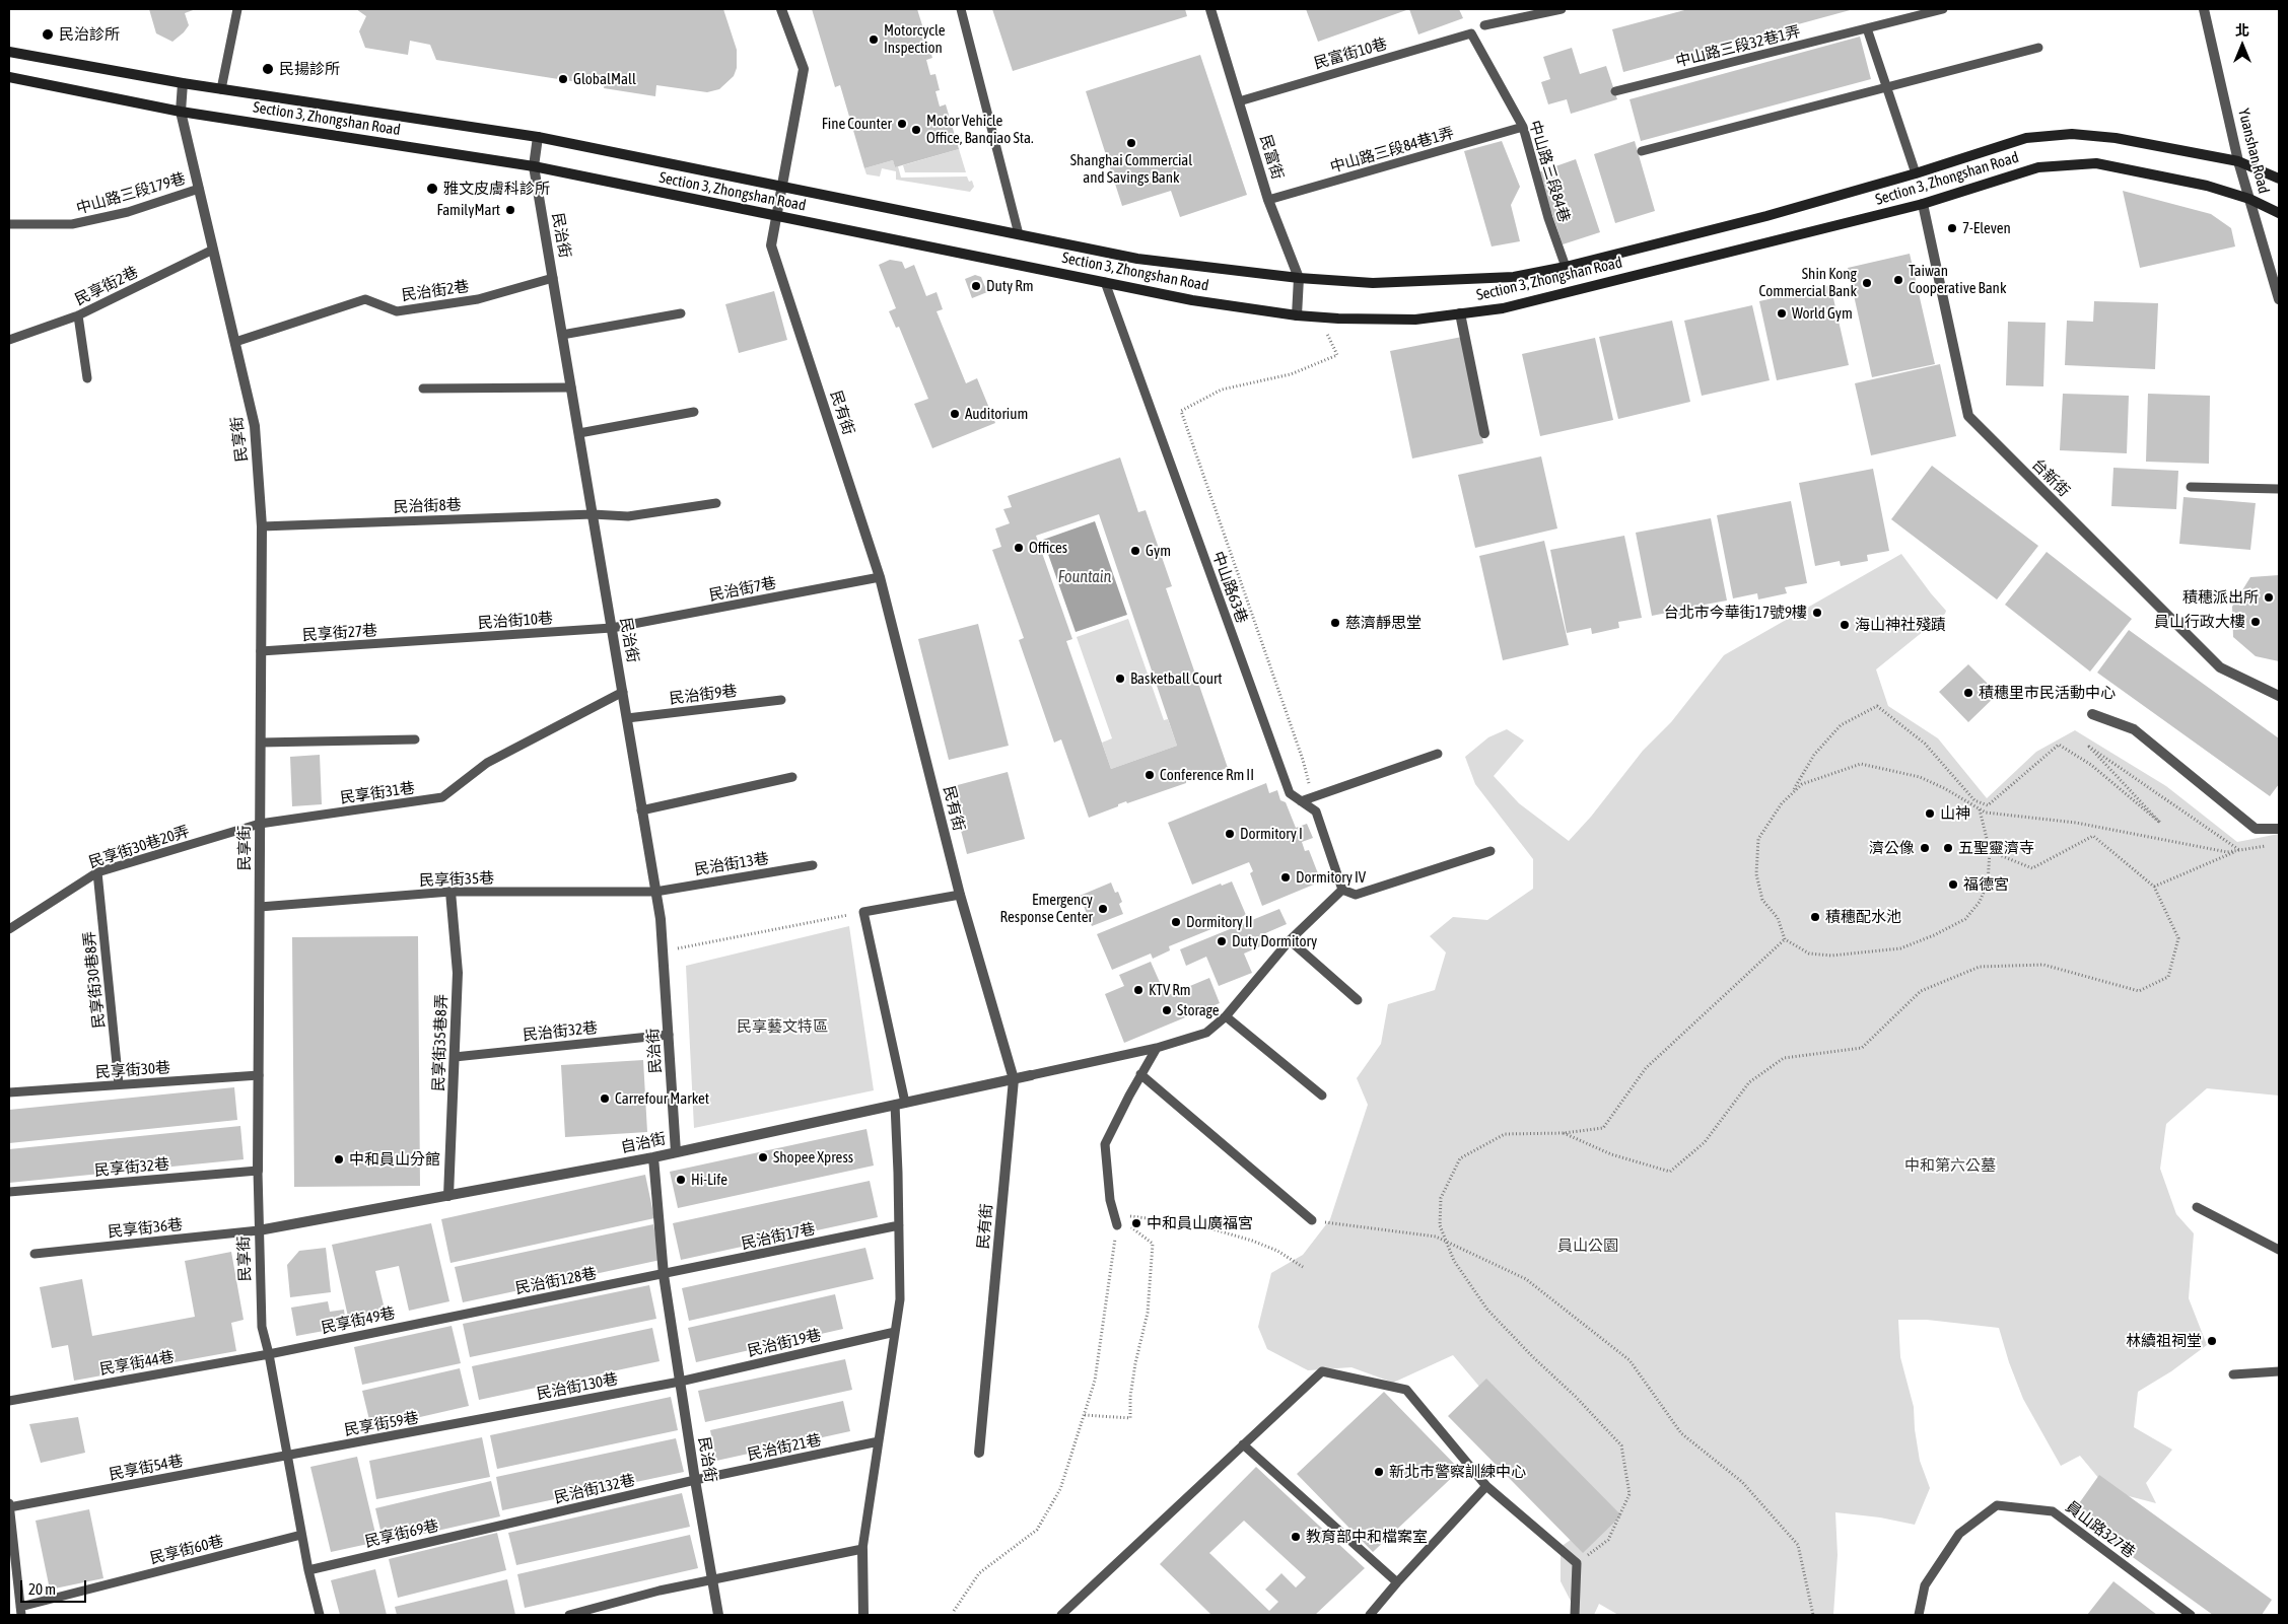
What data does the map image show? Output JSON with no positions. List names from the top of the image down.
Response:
{
  "streets": {
    "main road": ["Section 3, Zhongshan Road"],
    "street": [
      "Yuanshan Road",
      "民富街",
      "民治街",
      "民有街",
      "民享街",
      "台新街",
      "民享街35巷8弄",
      "自治街"
    ],
    "lane": [
      "中山路三段32巷1弄",
      "民富街10巷",
      "中山路三段84巷1弄",
      "中山路三段84巷",
      "中山路三段179巷",
      "民享街2巷",
      "民治街2巷",
      "民治街8巷",
      "中山路63巷",
      "民治街7巷",
      "民治街10巷",
      "民享街27巷",
      "民治街9巷",
      "民享街31巷",
      "民享街30巷20弄",
      "民治街13巷",
      "民享街35巷",
      "民享街30巷8弄",
      "民治街32巷",
      "民享街30巷",
      "民享街32巷",
      "民享街36巷",
      "民治街17巷",
      "民治街128巷",
      "民享街49巷",
      "民治街19巷",
      "民享街44巷",
      "民治街130巷",
      "民享街59巷",
      "民治街21巷",
      "民享街54巷",
      "民治街132巷",
      "員山路327巷",
      "民享街69巷",
      "民享街60巷"
    ]
  },
  "crossings": [
    ["民富街10巷", "民富街"],
    ["民富街10巷", "中山路三段84巷"],
    ["Section 3, Zhongshan Road", "Yuanshan Road"],
    ["Section 3, Zhongshan Road", "民富街"],
    ["Section 3, Zhongshan Road", "中山路三段84巷"],
    ["Section 3, Zhongshan Road", "民治街"],
    ["Section 3, Zhongshan Road", "民有街"],
    ["Section 3, Zhongshan Road", "民享街"],
    ["Section 3, Zhongshan Road", "台新街"],
    ["Section 3, Zhongshan Road", "中山路63巷"],
    ["中山路三段84巷1弄", "民富街"],
    ["中山路三段84巷1弄", "中山路三段84巷"],
    ["中山路三段179巷", "民享街"],
    ["民治街", "民治街2巷"],
    ["民治街", "民治街8巷"],
    ["民治街", "民治街7巷"],
    ["民治街", "民治街10巷"],
    ["民治街", "民治街9巷"],
    ["民治街", "民享街31巷"],
    ["民治街", "民治街13巷"],
    ["民治街", "民享街35巷"],
    ["民治街", "民治街32巷"],
    ["民治街", "自治街"],
    ["民治街", "民治街17巷"],
    ["民治街", "民治街128巷"],
    ["民治街", "民治街19巷"],
    ["民治街", "民治街130巷"],
    ["民治街", "民治街21巷"],
    ["民治街", "民治街132巷"],
    ["民享街2巷", "民享街"],
    ["民治街2巷", "民享街"],
    ["民有街", "民治街7巷"],
    ["民有街", "自治街"],
    ["民享街", "民治街8巷"],
    ["民享街", "民享街27巷"],
    ["民享街", "民享街31巷"],
    ["民享街", "民享街30巷20弄"],
    ["民享街", "民享街35巷"],
    ["民享街", "民享街30巷"],
    ["民享街", "自治街"],
    ["民享街", "民享街32巷"],
    ["民享街", "民享街36巷"],
    ["民享街", "民享街49巷"],
    ["民享街", "民享街44巷"],
    ["民享街", "民享街59巷"],
    ["民享街", "民享街54巷"],
    ["民享街", "民享街69巷"],
    ["民享街", "民享街60巷"],
    ["民治街7巷", "民治街10巷"],
    ["民治街10巷", "民享街27巷"],
    ["民享街31巷", "民享街30巷20弄"],
    ["民享街30巷20弄", "民享街30巷8弄"],
    ["民治街13巷", "民享街35巷"],
    ["民享街35巷", "民享街35巷8弄"],
    ["民享街30巷8弄", "民享街30巷"],
    ["民治街32巷", "民享街35巷8弄"],
    ["民享街35巷8弄", "自治街"],
    ["自治街", "民享街36巷"],
    ["民治街17巷", "民治街128巷"],
    ["民治街128巷", "民享街49巷"],
    ["民享街49巷", "民享街44巷"],
    ["民治街19巷", "民治街130巷"],
    ["民治街130巷", "民享街59巷"],
    ["民享街59巷", "民享街54巷"],
    ["民治街21巷", "民治街132巷"],
    ["民治街132巷", "民享街69巷"]
  ],
  "water": ["Fountain"],
  "parks": ["民享藝文特區", "中和第六公墓", "員山公園"],
  "places": [
    "民治診所",
    "Motorcycle Inspection",
    "民揚診所",
    "GlobalMall",
    "Fine Counter",
    "Motor Vehicle Office, Banqiao Sta.",
    "Shanghai Commercial and Savings Bank",
    "雅文皮膚科診所",
    "FamilyMart",
    "7-Eleven",
    "Taiwan Cooperative Bank",
    "Shin Kong Commercial Bank",
    "Duty Rm",
    "World Gym",
    "Auditorium",
    "Offices",
    "Gym",
    "積穗派出所",
    "台北市今華街17號9樓",
    "員山行政大樓",
    "慈濟靜思堂",
    "海山神社殘蹟",
    "Basketball Court",
    "積穗里市民活動中心",
    "Conference Rm II",
    "山神",
    "Dormitory I",
    "濟公像",
    "五聖靈濟寺",
    "Dormitory IV",
    "福德宮",
    "Emergency Response Center",
    "積穗配水池",
    "Dormitory II",
    "Duty Dormitory",
    "KTV Rm",
    "Storage",
    "Carrefour Market",
    "Shopee Xpress",
    "中和員山分館",
    "Hi-Life",
    "中和員山廣福宮",
    "林續祖祠堂",
    "新北市警察訓練中心",
    "教育部中和檔案室"
  ],
  "scale_bar": "20 m",
  "north": "top"
}
